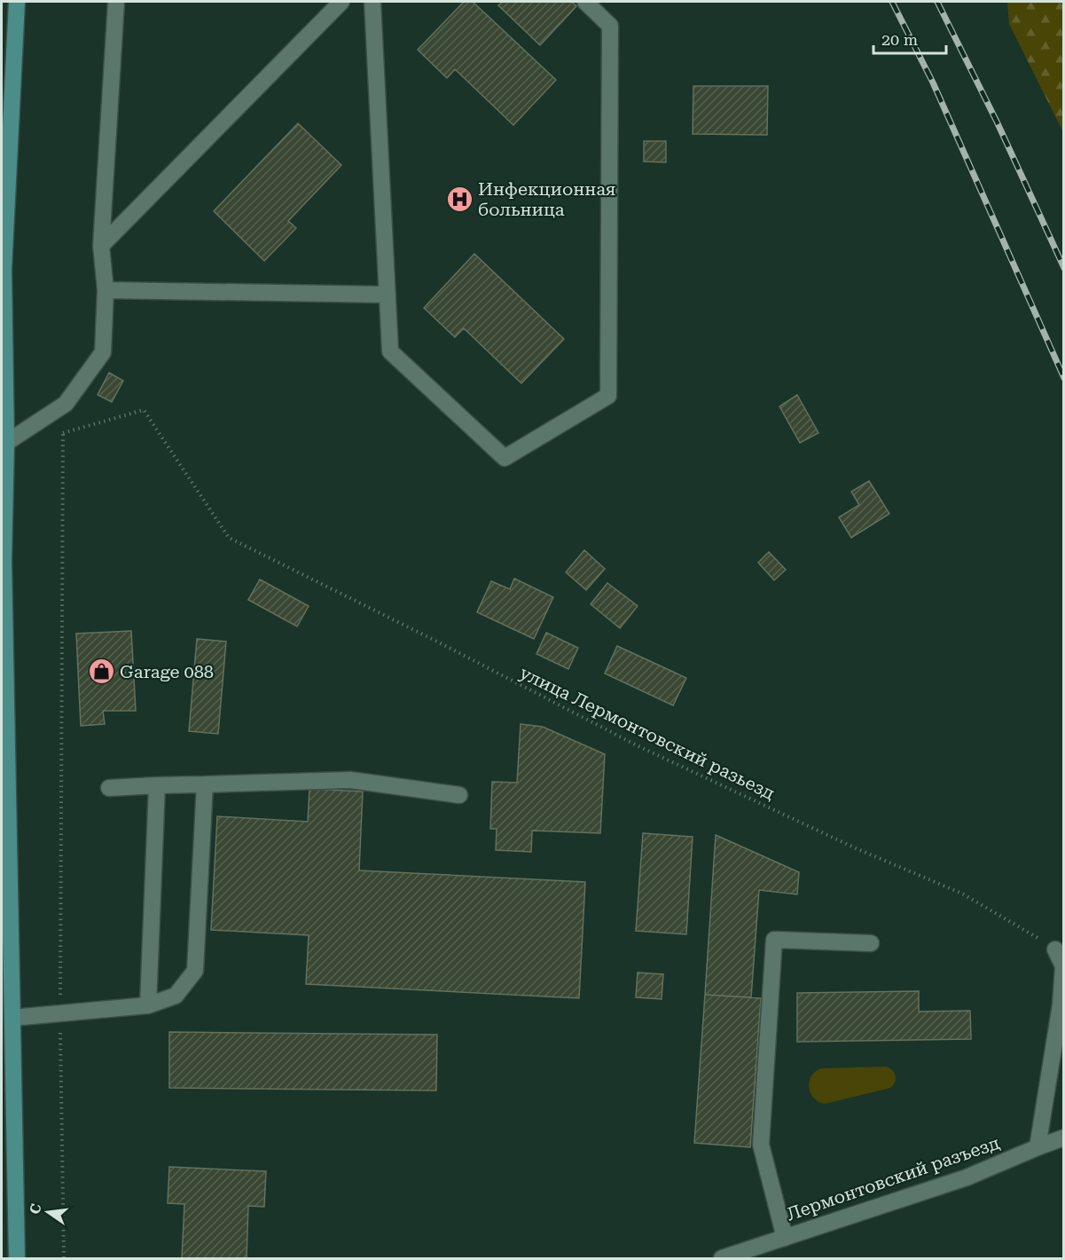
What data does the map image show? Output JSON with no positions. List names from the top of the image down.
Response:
{
  "streets": {
    "street": ["Лермонтовский разъезд"],
    "path": ["улица Лермонтовский разьезд"]
  },
  "places": {
    "hospital": ["Инфекционная больница"],
    "shop": ["Garage 088"]
  },
  "scale_bar": "20 m",
  "north": "left"
}
